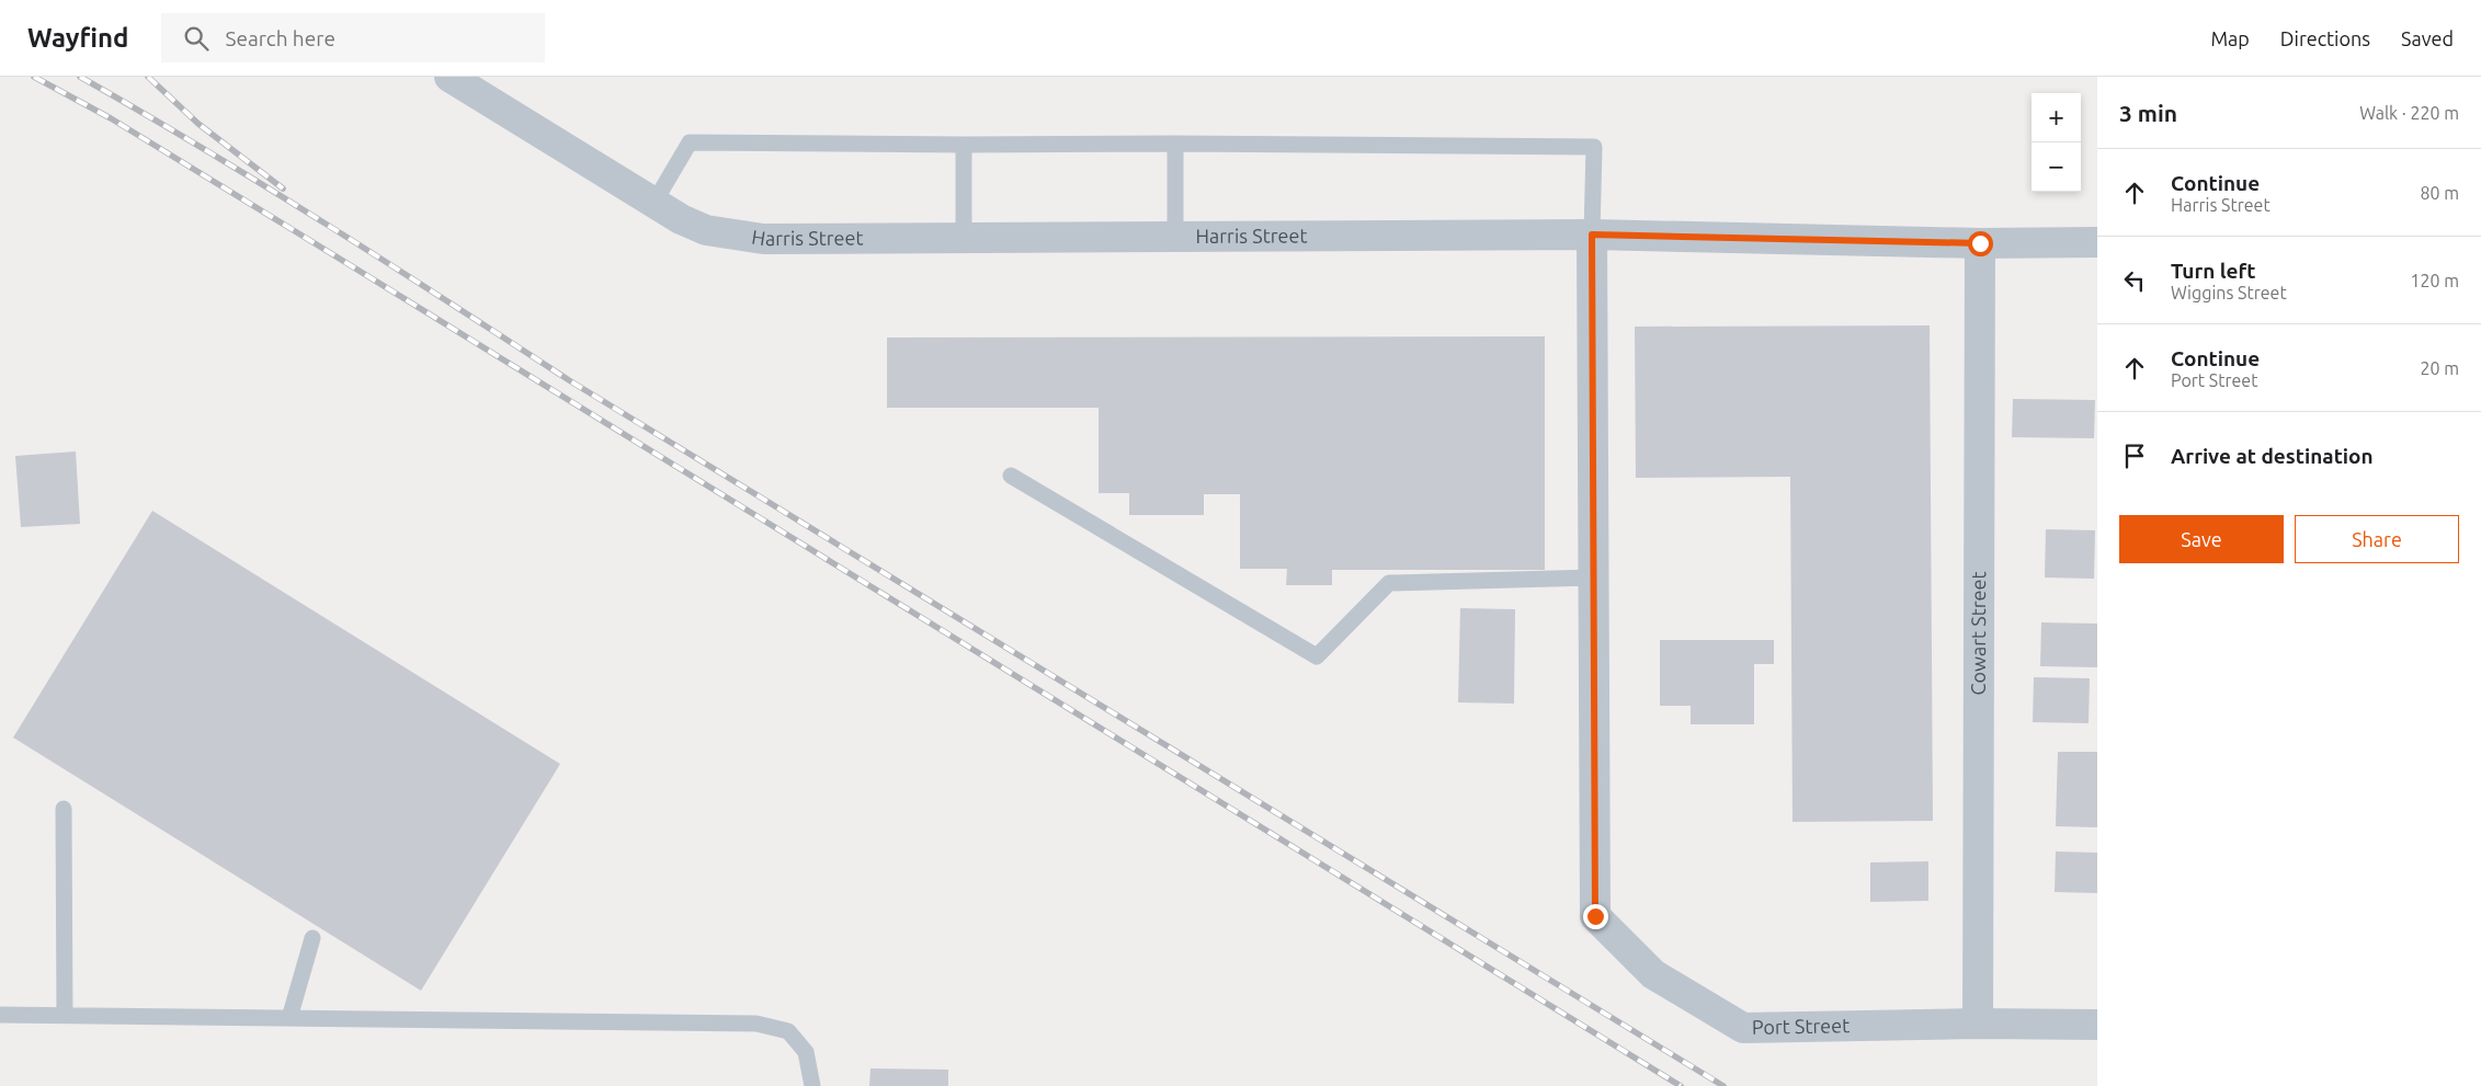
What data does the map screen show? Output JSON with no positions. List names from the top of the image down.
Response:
{
  "streets": {
    "street": ["Harris Street", "Cowart Street", "Port Street"]
  },
  "crossings": [
    ["Harris Street", "Cowart Street"],
    ["Harris Street", "Port Street"],
    ["Cowart Street", "Port Street"]
  ],
  "page": {
    "header": "Wayfind",
    "search": "Search here",
    "nav": ["Map", "Directions", "Saved"],
    "heading": ["3 min", "Walk · 220 m"],
    "map_buttons": ["+", "−"],
    "list": [
      ["Continue", "Harris Street", "80 m"],
      ["Turn left", "Wiggins Street", "120 m"],
      ["Continue", "Port Street", "20 m"],
      "Arrive at destination"
    ],
    "buttons": ["Save", "Share"]
  }
}
